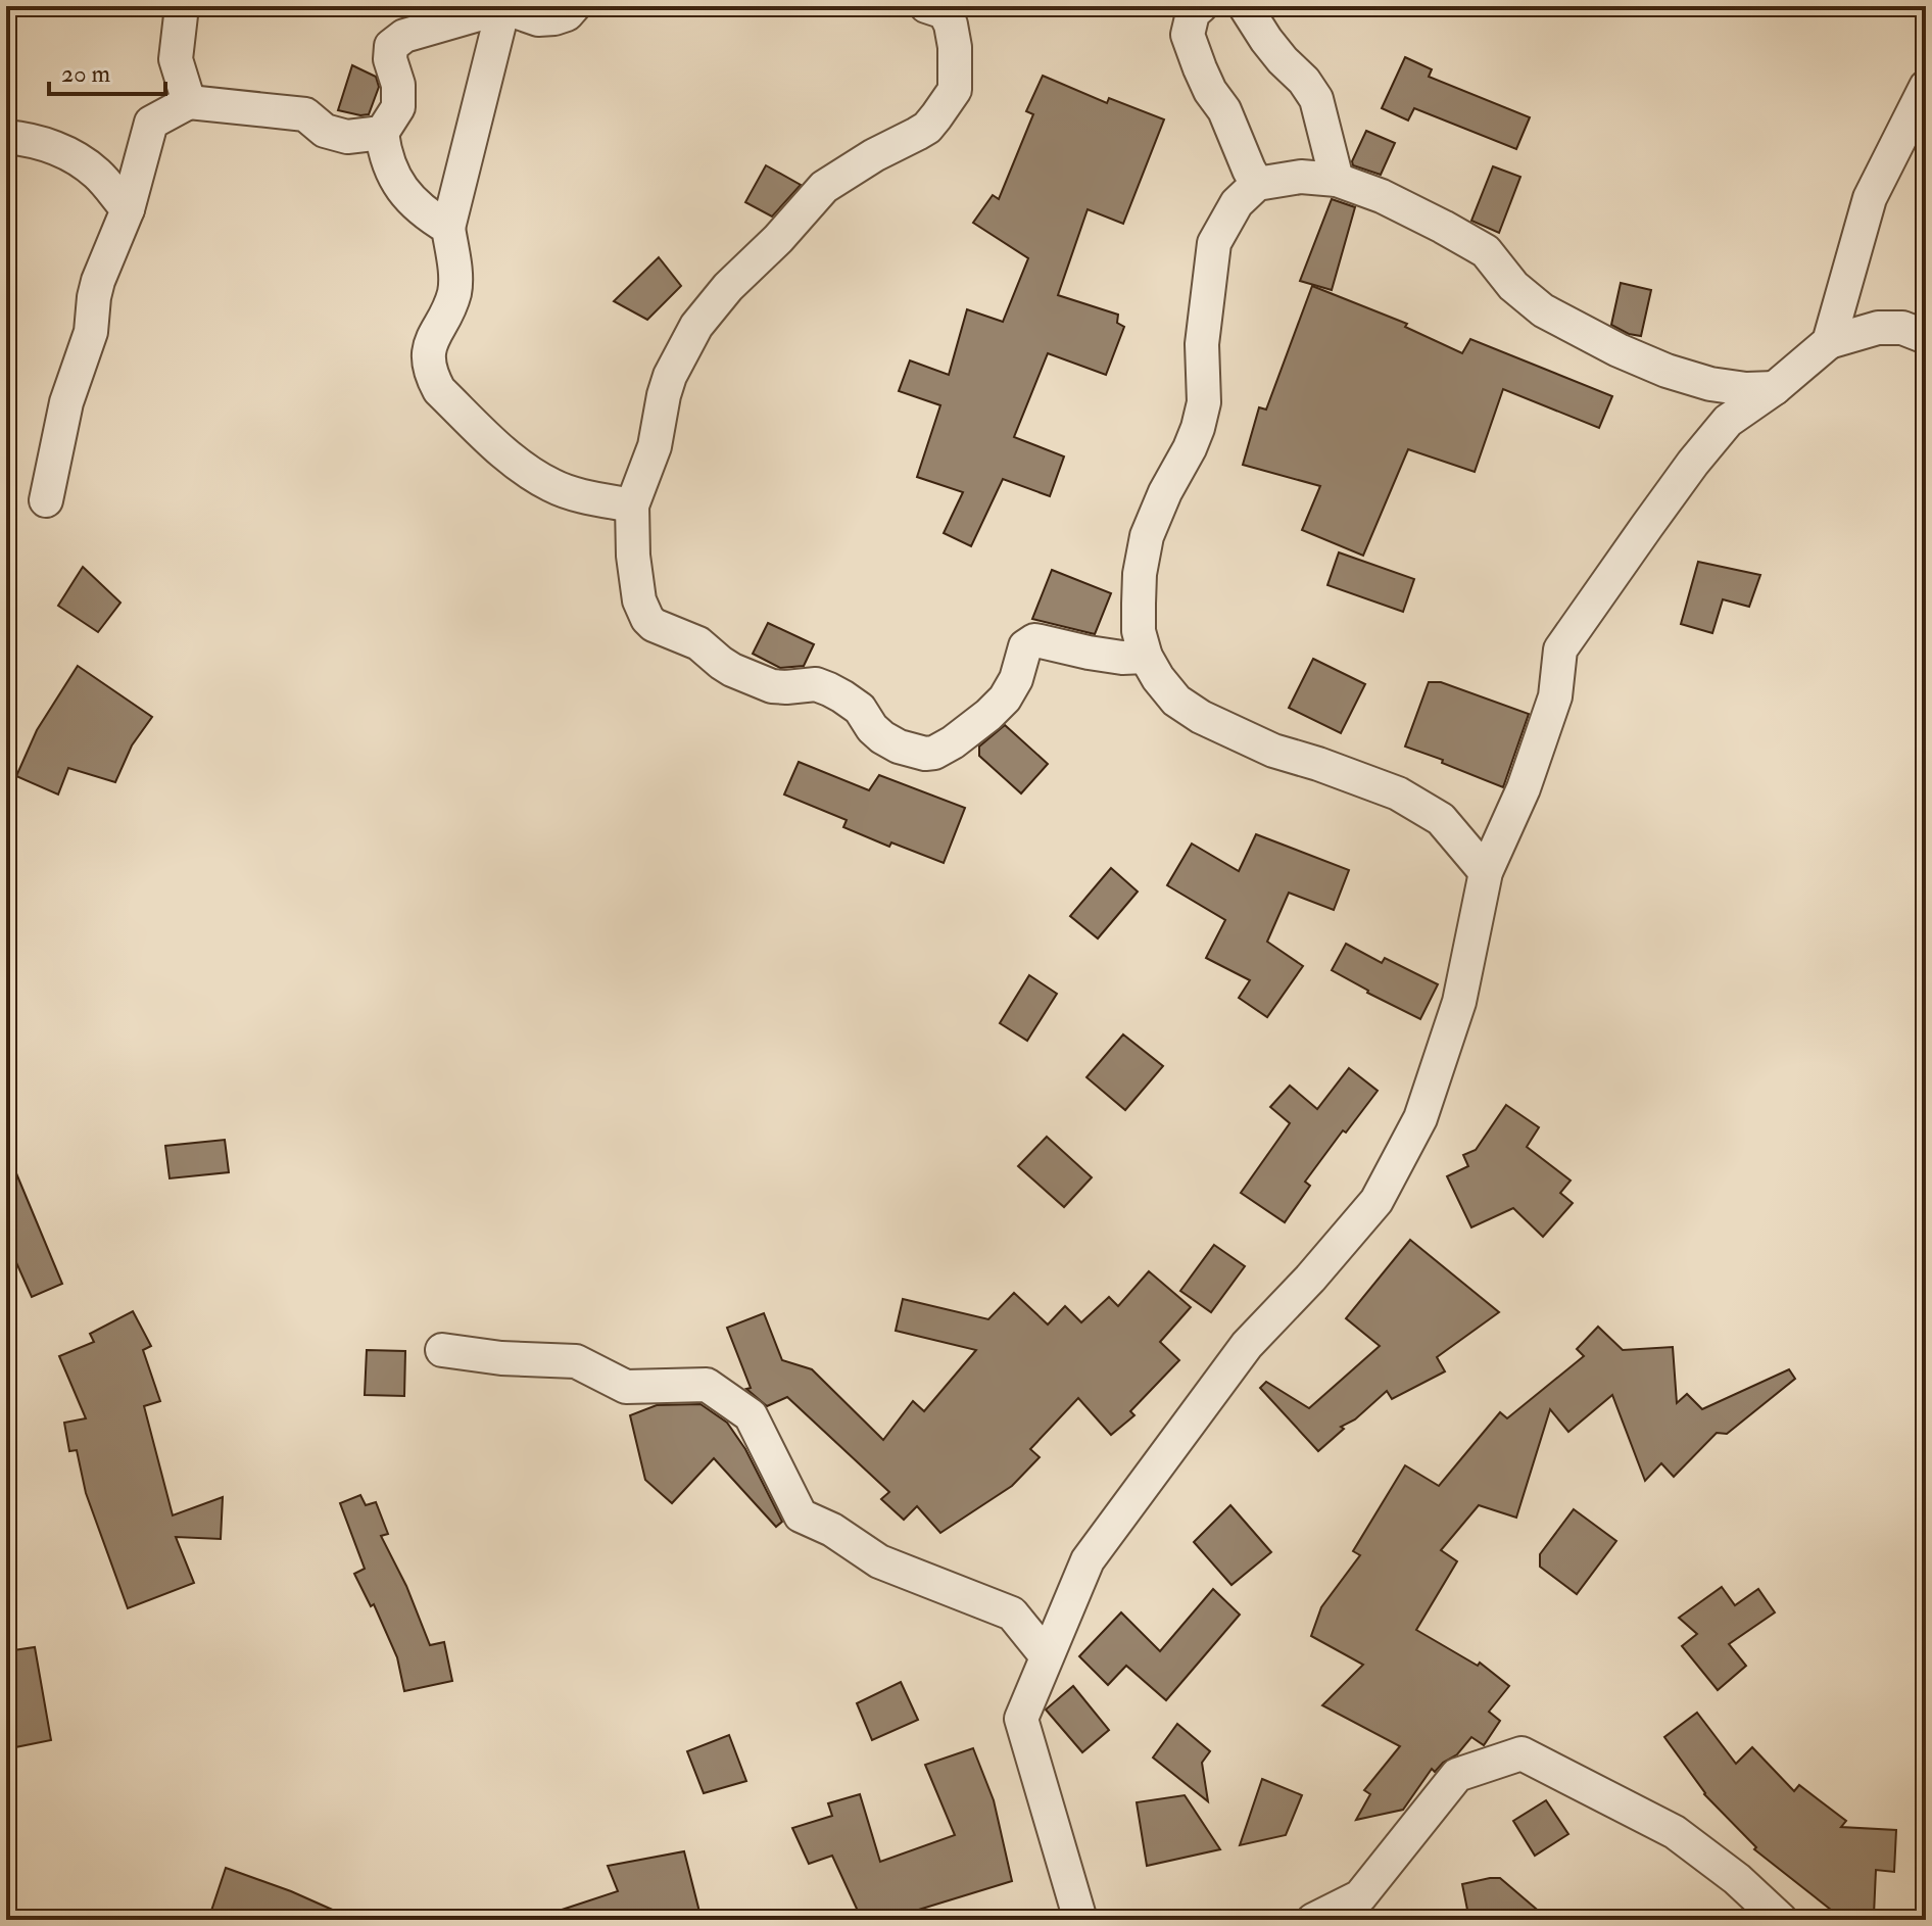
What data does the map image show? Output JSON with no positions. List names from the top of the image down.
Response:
{
  "scale_bar": "20 m"
}
